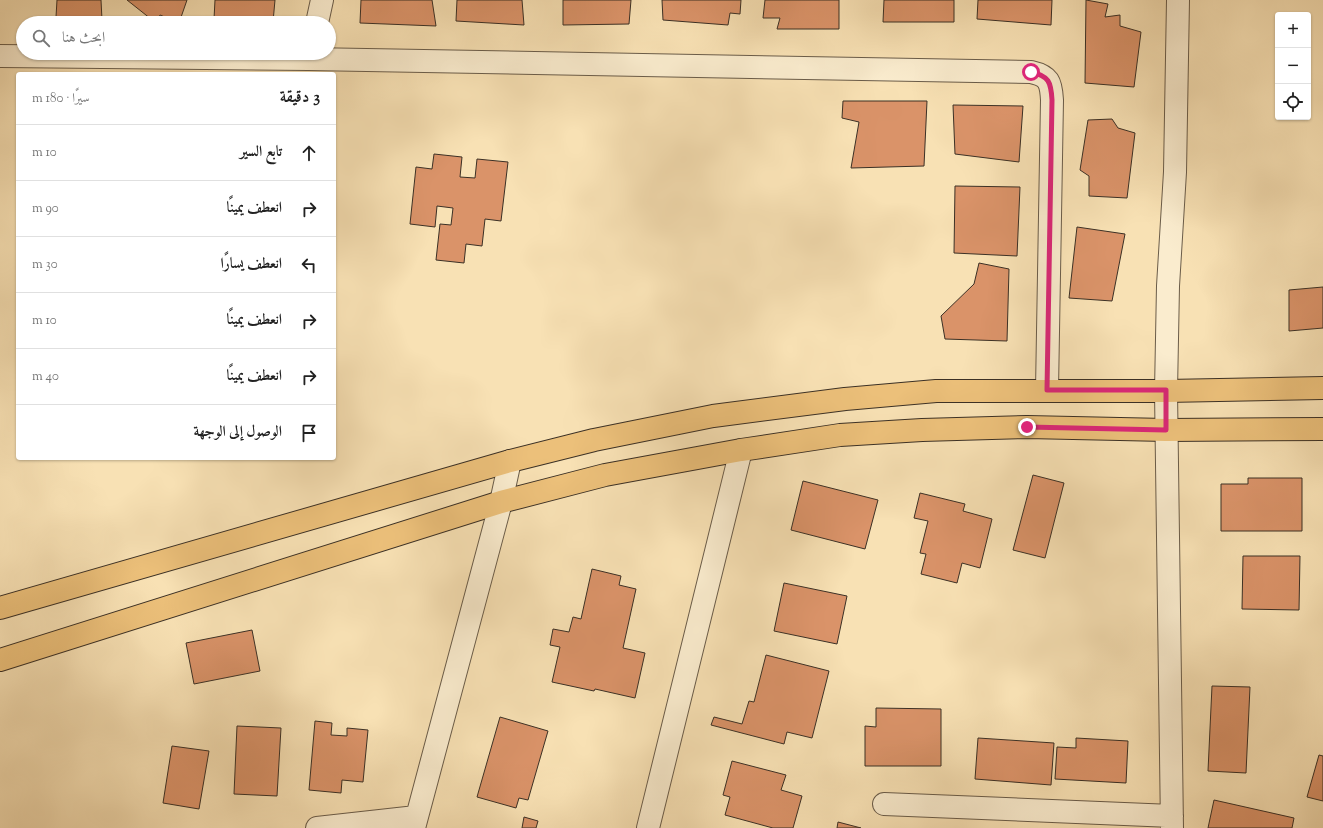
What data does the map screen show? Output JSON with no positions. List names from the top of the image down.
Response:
{
  "page": {
    "map_buttons": ["+", "−"],
    "search": "ابحث هنا",
    "heading": ["3 دقيقة", "سيرًا · 180 m"],
    "list": [
      ["تابع السير", "10 m"],
      ["انعطف يمينًا", "90 m"],
      ["انعطف يسارًا", "30 m"],
      ["انعطف يمينًا", "10 m"],
      ["انعطف يمينًا", "40 m"],
      "الوصول إلى الوجهة"
    ]
  }
}
